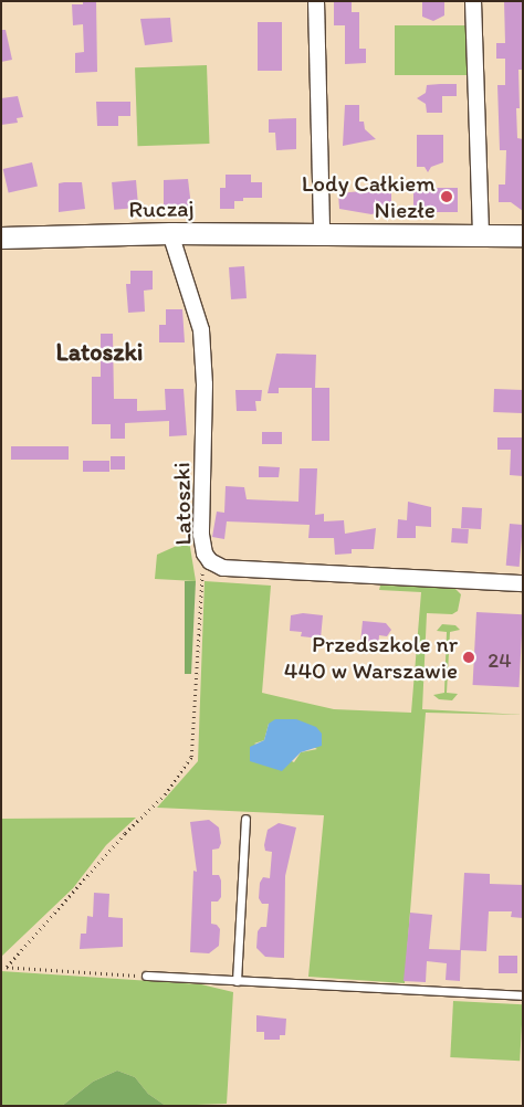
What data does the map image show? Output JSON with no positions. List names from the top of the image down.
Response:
{
  "streets": {
    "street": ["Ruczaj", "Latoszki"]
  },
  "crossings": [
    ["Ruczaj", "Latoszki"]
  ],
  "districts": ["Latoszki"],
  "places": ["Lody Całkiem Niezłe", "Przedszkole nr 440 w Warszawie"],
  "house_numbers": ["24"]
}
